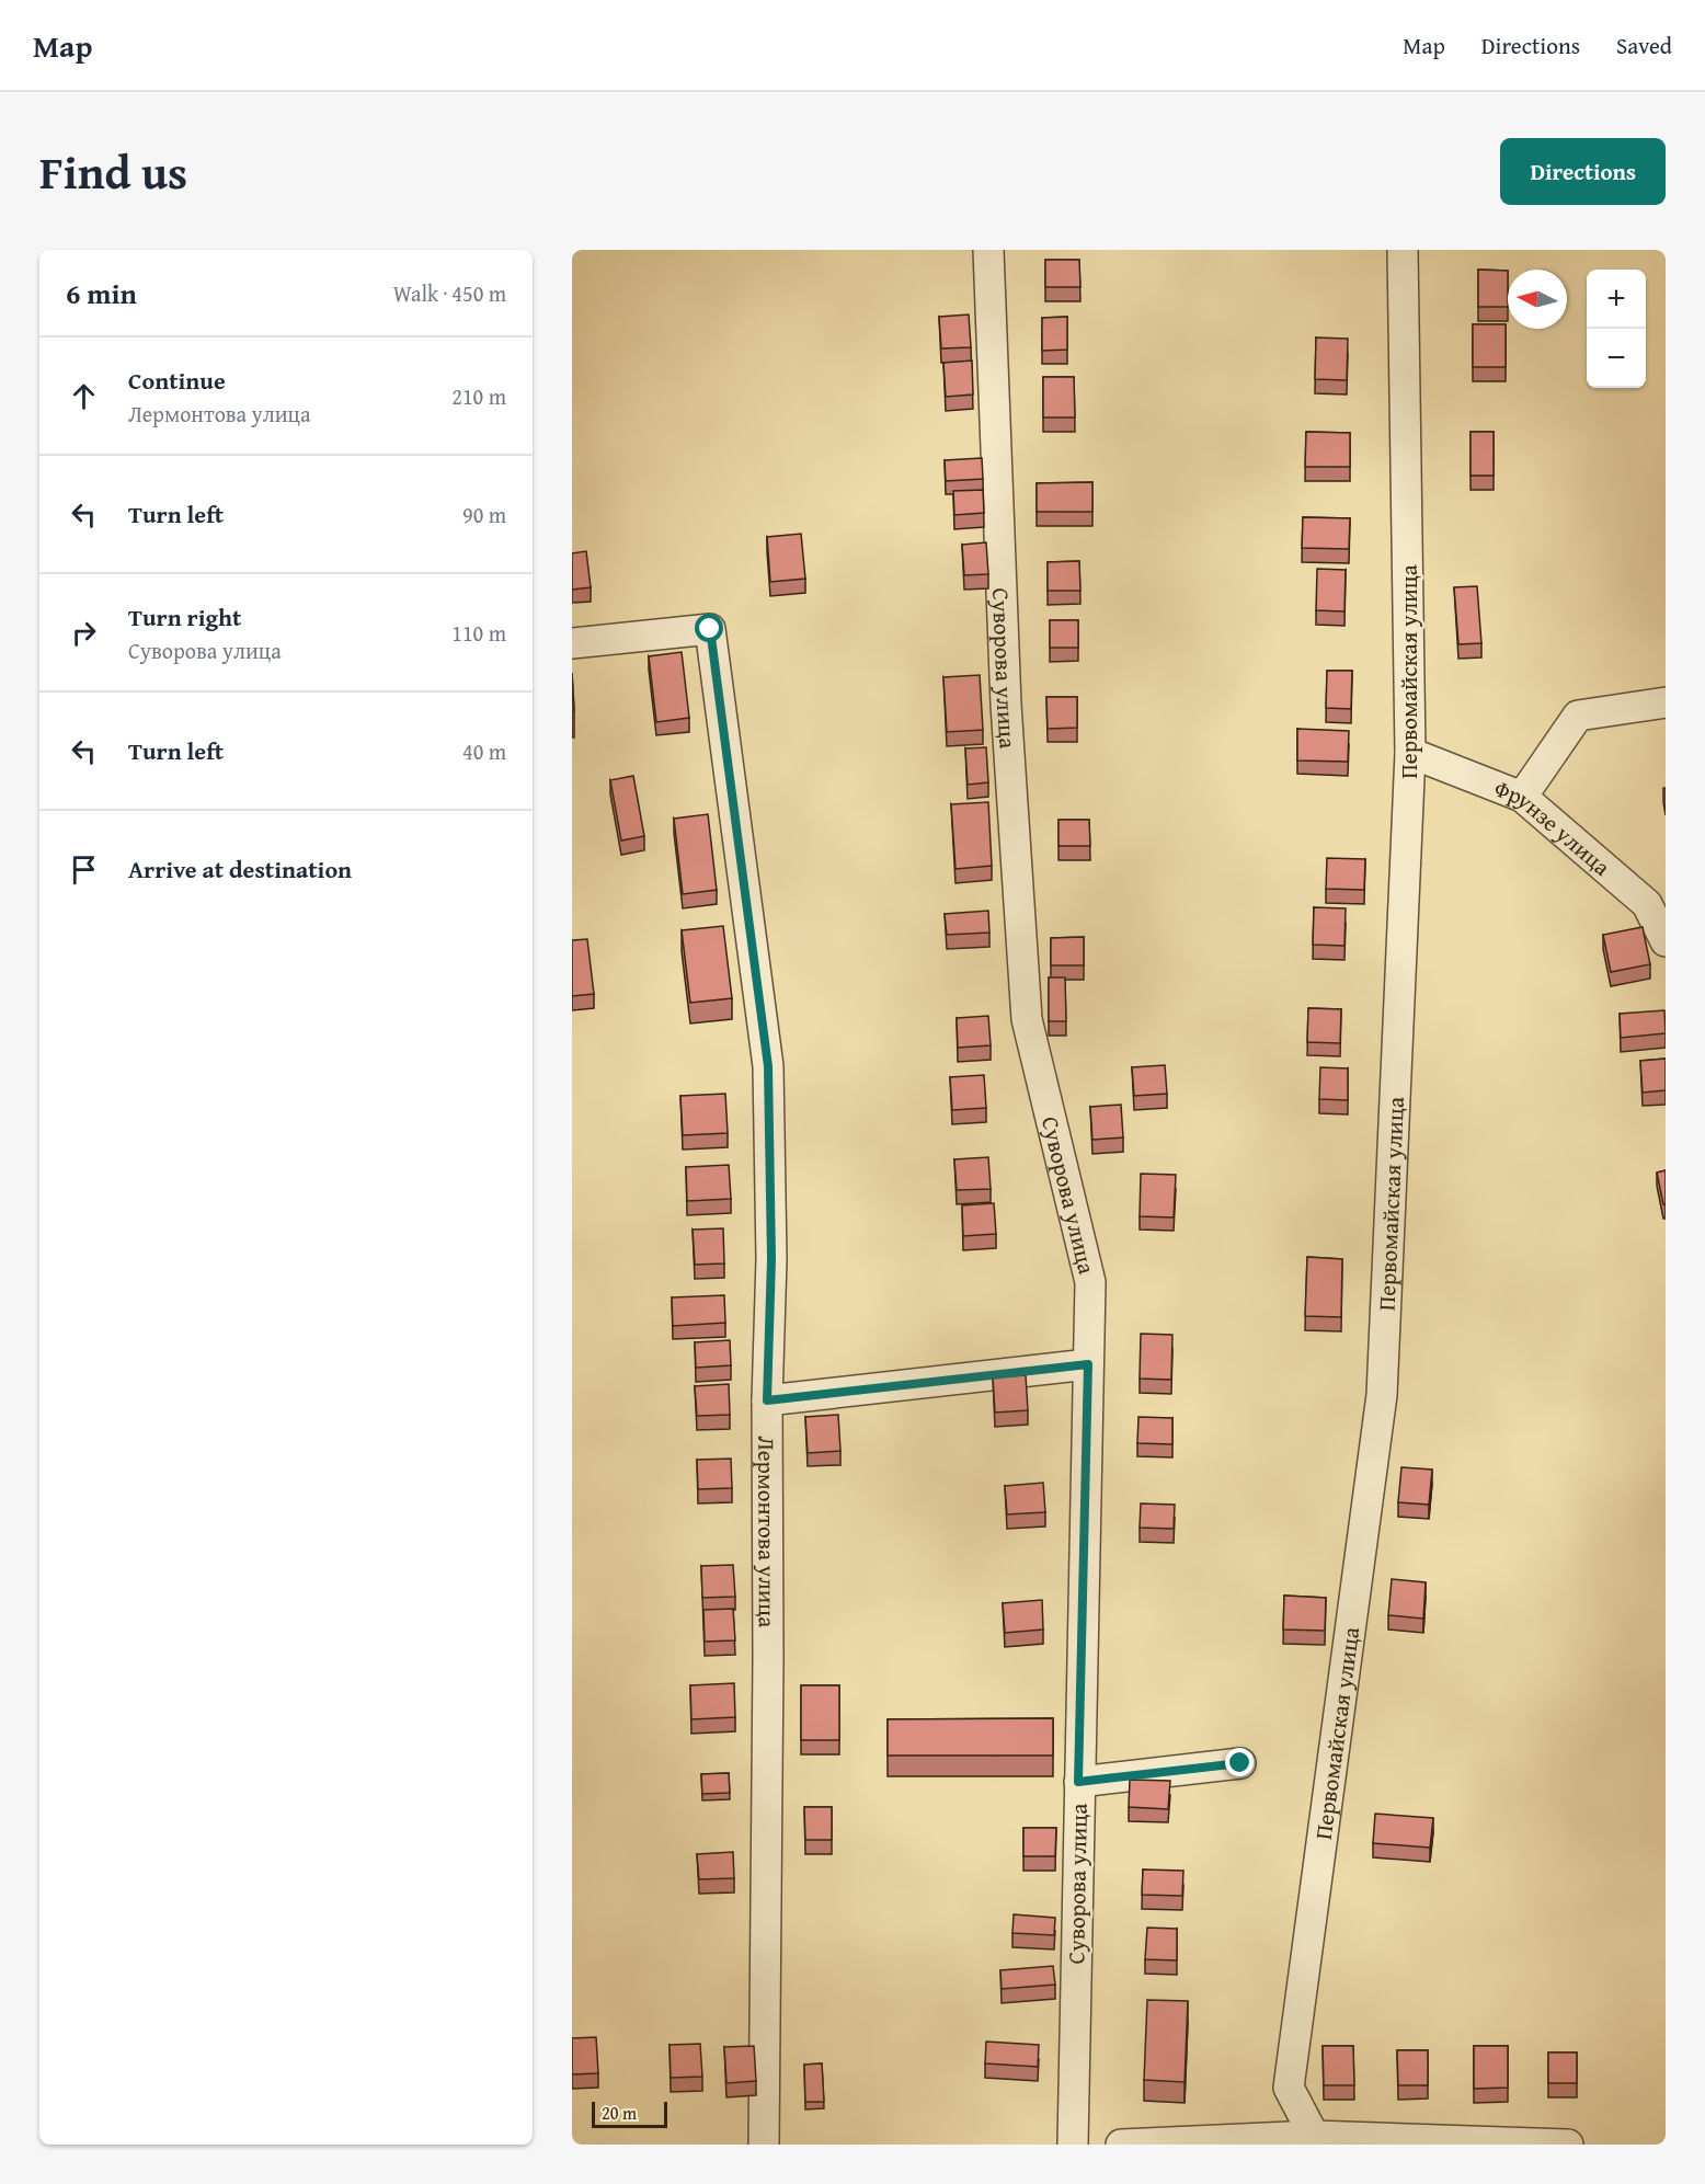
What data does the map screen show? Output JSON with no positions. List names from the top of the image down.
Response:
{
  "streets": {
    "street": [
      "Суворова улица",
      "Первомайская улица",
      "Фрунзе улица",
      "Лермонтова улица"
    ]
  },
  "crossings": [
    ["Первомайская улица", "Фрунзе улица"]
  ],
  "scale_bar": "20 m",
  "north": "left",
  "page": {
    "header": "Map",
    "nav": ["Map", "Directions", "Saved"],
    "title": "Find us",
    "buttons": "Directions",
    "heading": ["6 min", "Walk · 450 m"],
    "map_buttons": ["+", "−"],
    "list": [
      ["Continue", "Лермонтова улица", "210 m"],
      ["Turn left", "90 m"],
      ["Turn right", "Суворова улица", "110 m"],
      ["Turn left", "40 m"],
      "Arrive at destination"
    ],
    "scale": "20 m"
  }
}
